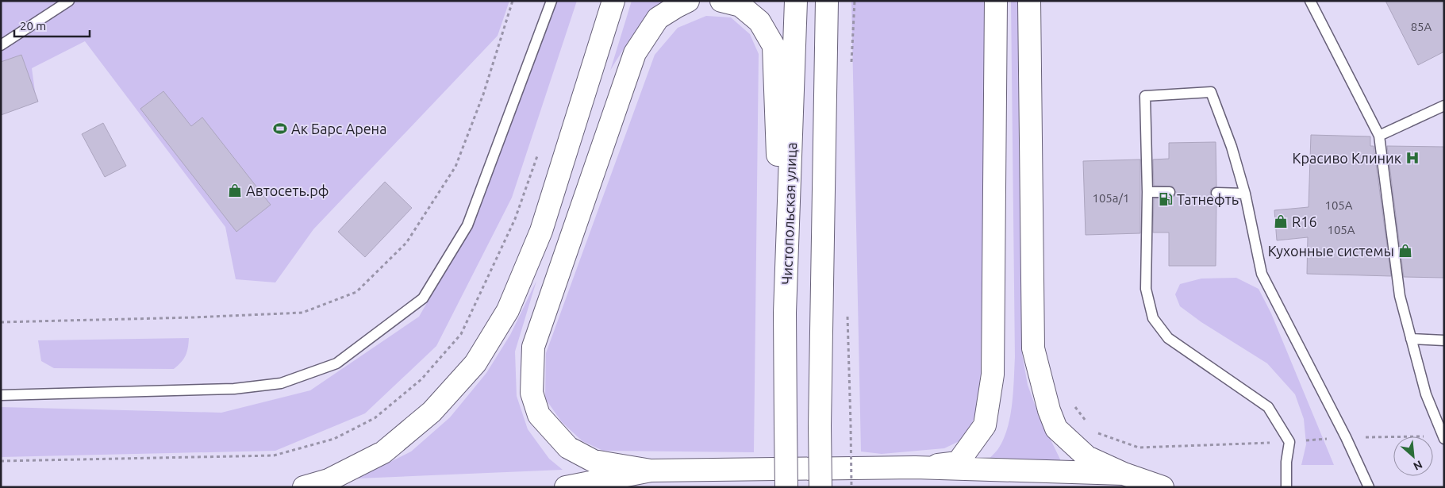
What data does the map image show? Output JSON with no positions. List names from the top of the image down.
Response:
{
  "streets": {
    "main road": ["Чистопольская улица"]
  },
  "places": {
    "sports": ["Ак Барс Арена"],
    "hospital": ["Красиво Клиник"],
    "shop": ["Автосеть.рф", "R16", "Кухонные системы"],
    "fuel station": ["Татнефть"]
  },
  "house_numbers": [
    "85А",
    "105а/1",
    "105А",
    "105А"
  ],
  "scale_bar": "20 m",
  "north": "bottom right"
}
